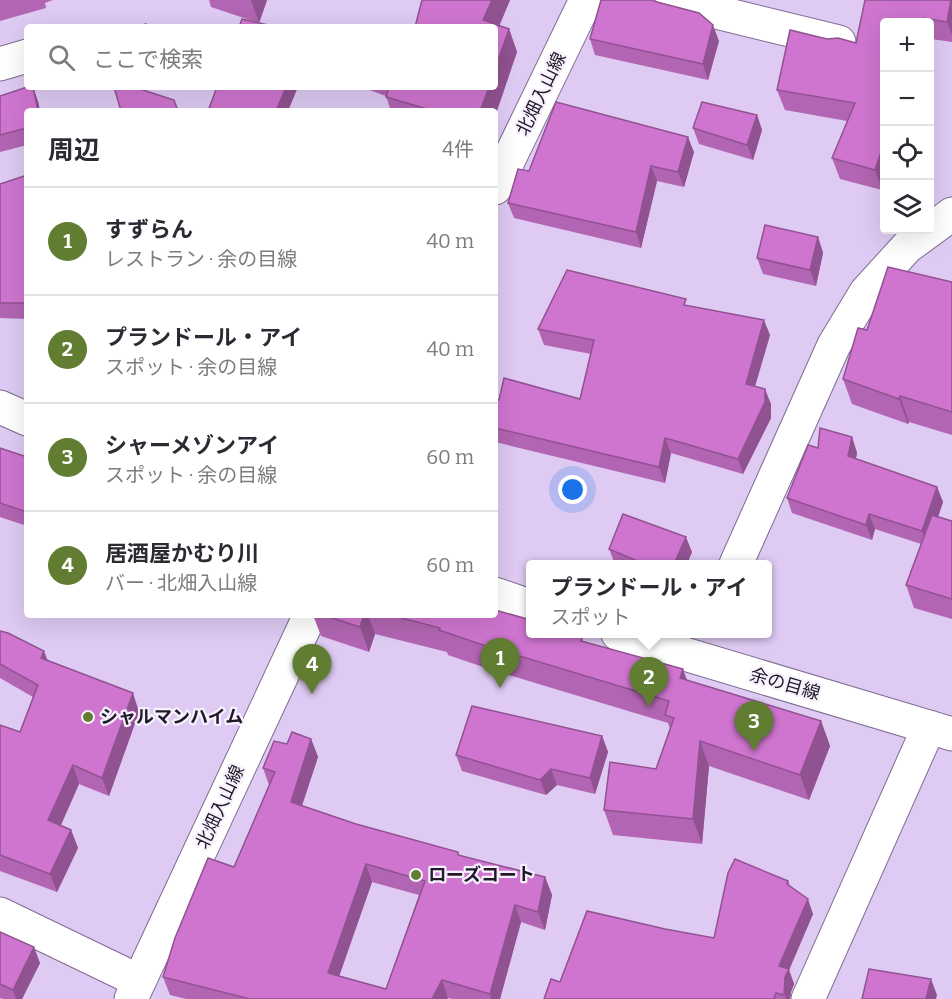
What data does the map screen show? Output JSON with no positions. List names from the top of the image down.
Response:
{
  "streets": {
    "street": ["北畑入山線", "余の目線"]
  },
  "places": ["シャルマンハイム", "ローズコート"],
  "page": {
    "map_buttons": ["+", "−"],
    "search": "ここで検索",
    "heading": ["周辺", "4件"],
    "list": [
      {
        "mark": "1",
        "name": "すずらん",
        "note": "レストラン · 余の目線",
        "value": "40 m"
      },
      {
        "mark": "2",
        "name": "プランドール・アイ",
        "note": "スポット · 余の目線",
        "value": "40 m"
      },
      {
        "mark": "3",
        "name": "シャーメゾンアイ",
        "note": "スポット · 余の目線",
        "value": "60 m"
      },
      {
        "mark": "4",
        "name": "居酒屋かむり川",
        "note": "バー · 北畑入山線",
        "value": "60 m"
      }
    ],
    "popup": ["プランドール・アイ", "スポット"],
    "pins": [
      "1",
      "4",
      "2",
      "3"
    ]
  }
}
